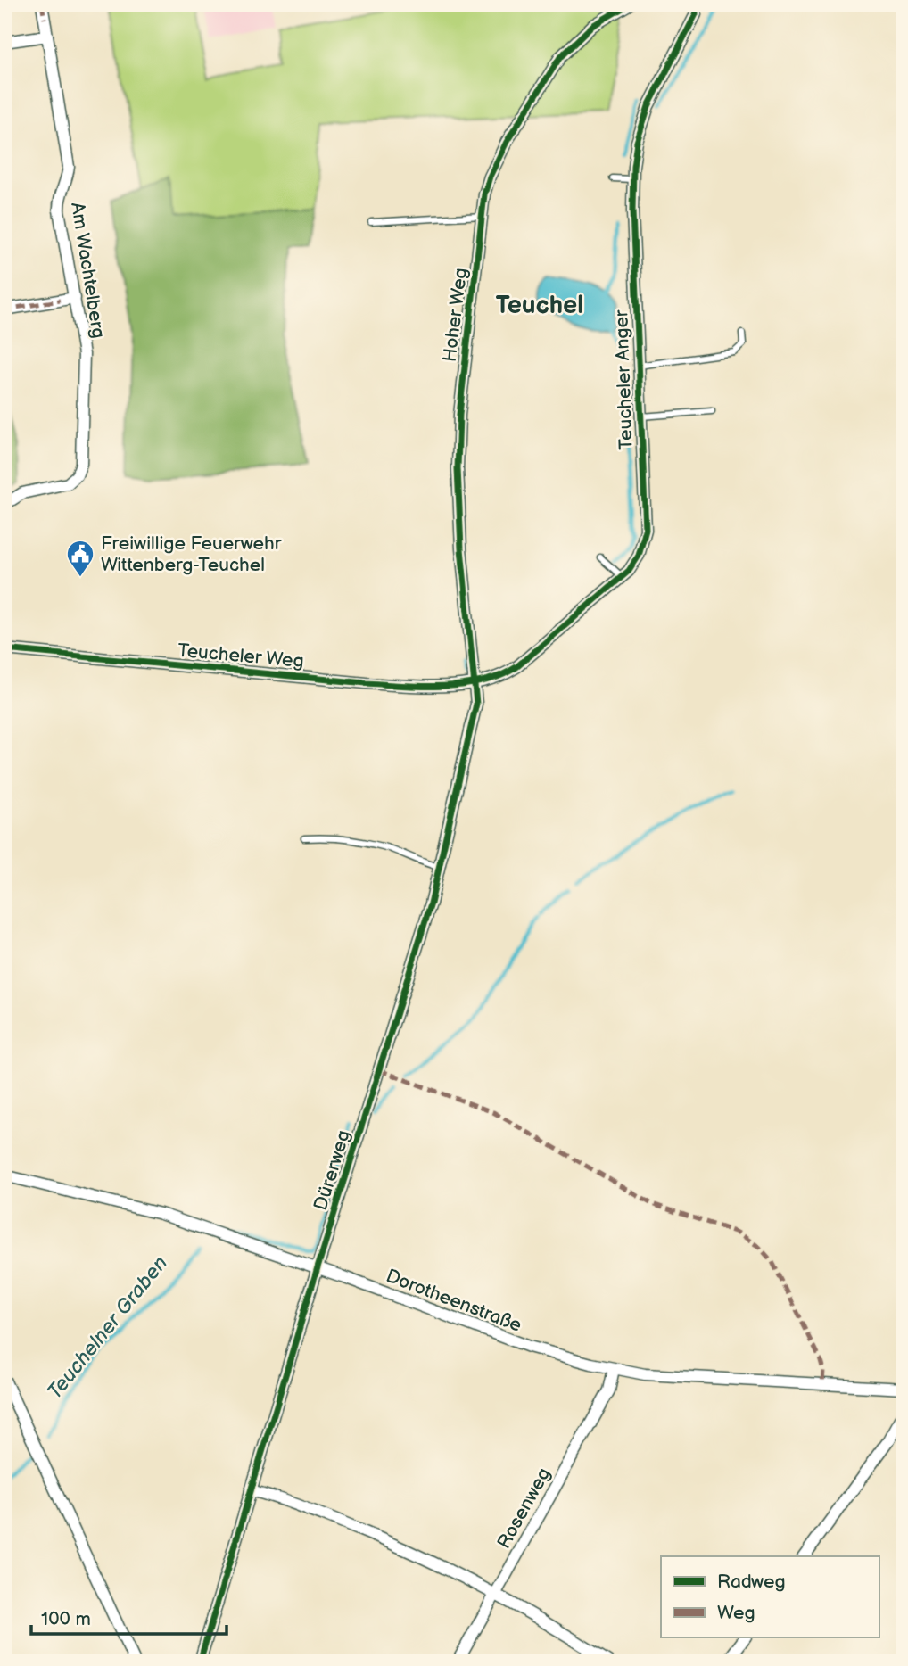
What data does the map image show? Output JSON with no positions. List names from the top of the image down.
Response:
{
  "streets": {
    "street": [
      "Am Wachtelberg",
      "Hoher Weg",
      "Teucheler Anger",
      "Teucheler Weg",
      "Dürerweg",
      "Dorotheenstraße",
      "Rosenweg"
    ]
  },
  "crossings": [
    ["Hoher Weg", "Teucheler Anger"],
    ["Hoher Weg", "Teucheler Weg"],
    ["Hoher Weg", "Dürerweg"],
    ["Teucheler Anger", "Teucheler Weg"],
    ["Teucheler Anger", "Dürerweg"],
    ["Teucheler Weg", "Dürerweg"],
    ["Dürerweg", "Dorotheenstraße"],
    ["Dorotheenstraße", "Rosenweg"]
  ],
  "districts": ["Teuchel"],
  "water": ["Teuchelner Graben"],
  "places": {
    "public building": ["Freiwillige Feuerwehr Wittenberg-Teuchel"]
  },
  "legend": ["Radweg", "Weg"],
  "scale_bar": "100 m"
}
